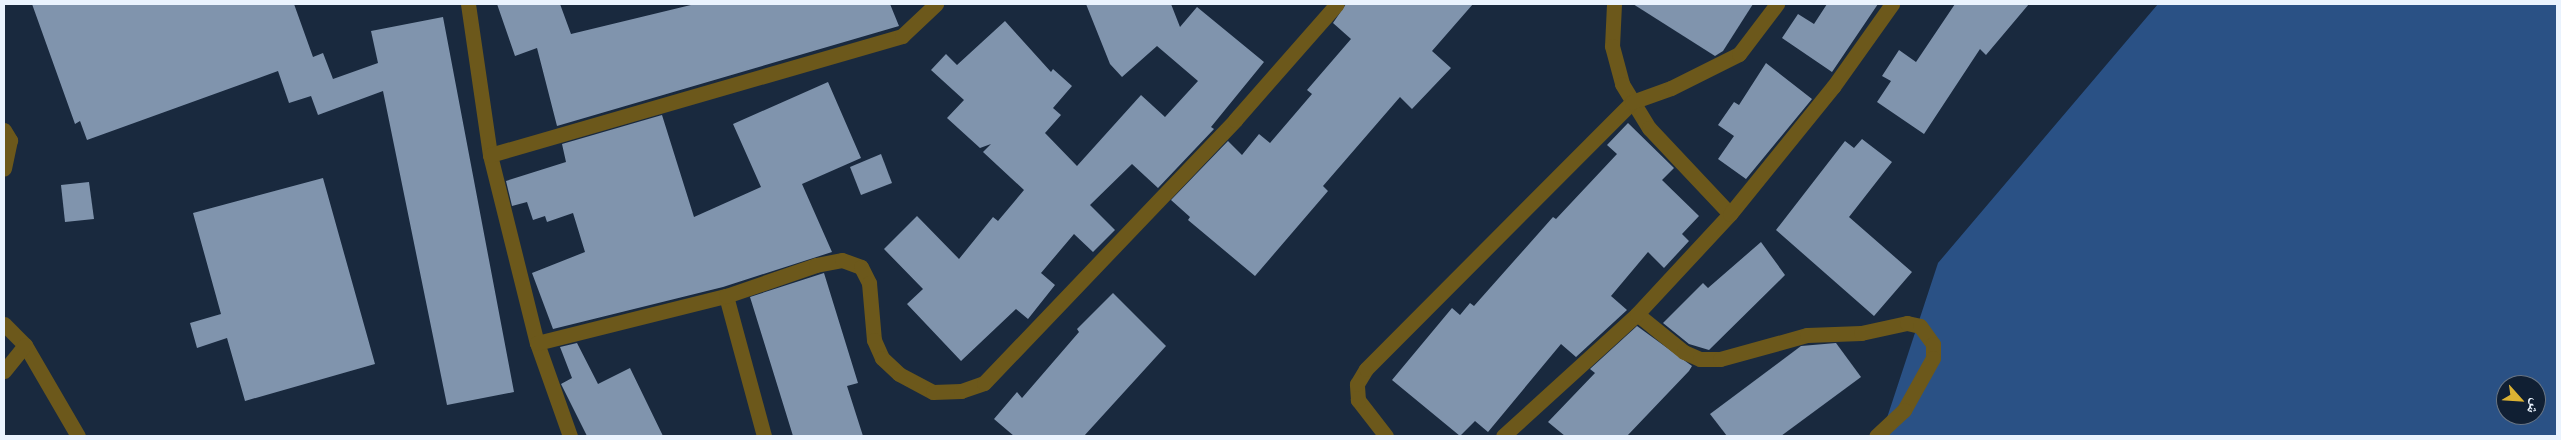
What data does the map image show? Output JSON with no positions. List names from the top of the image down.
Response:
{
  "north": "bottom right"
}
